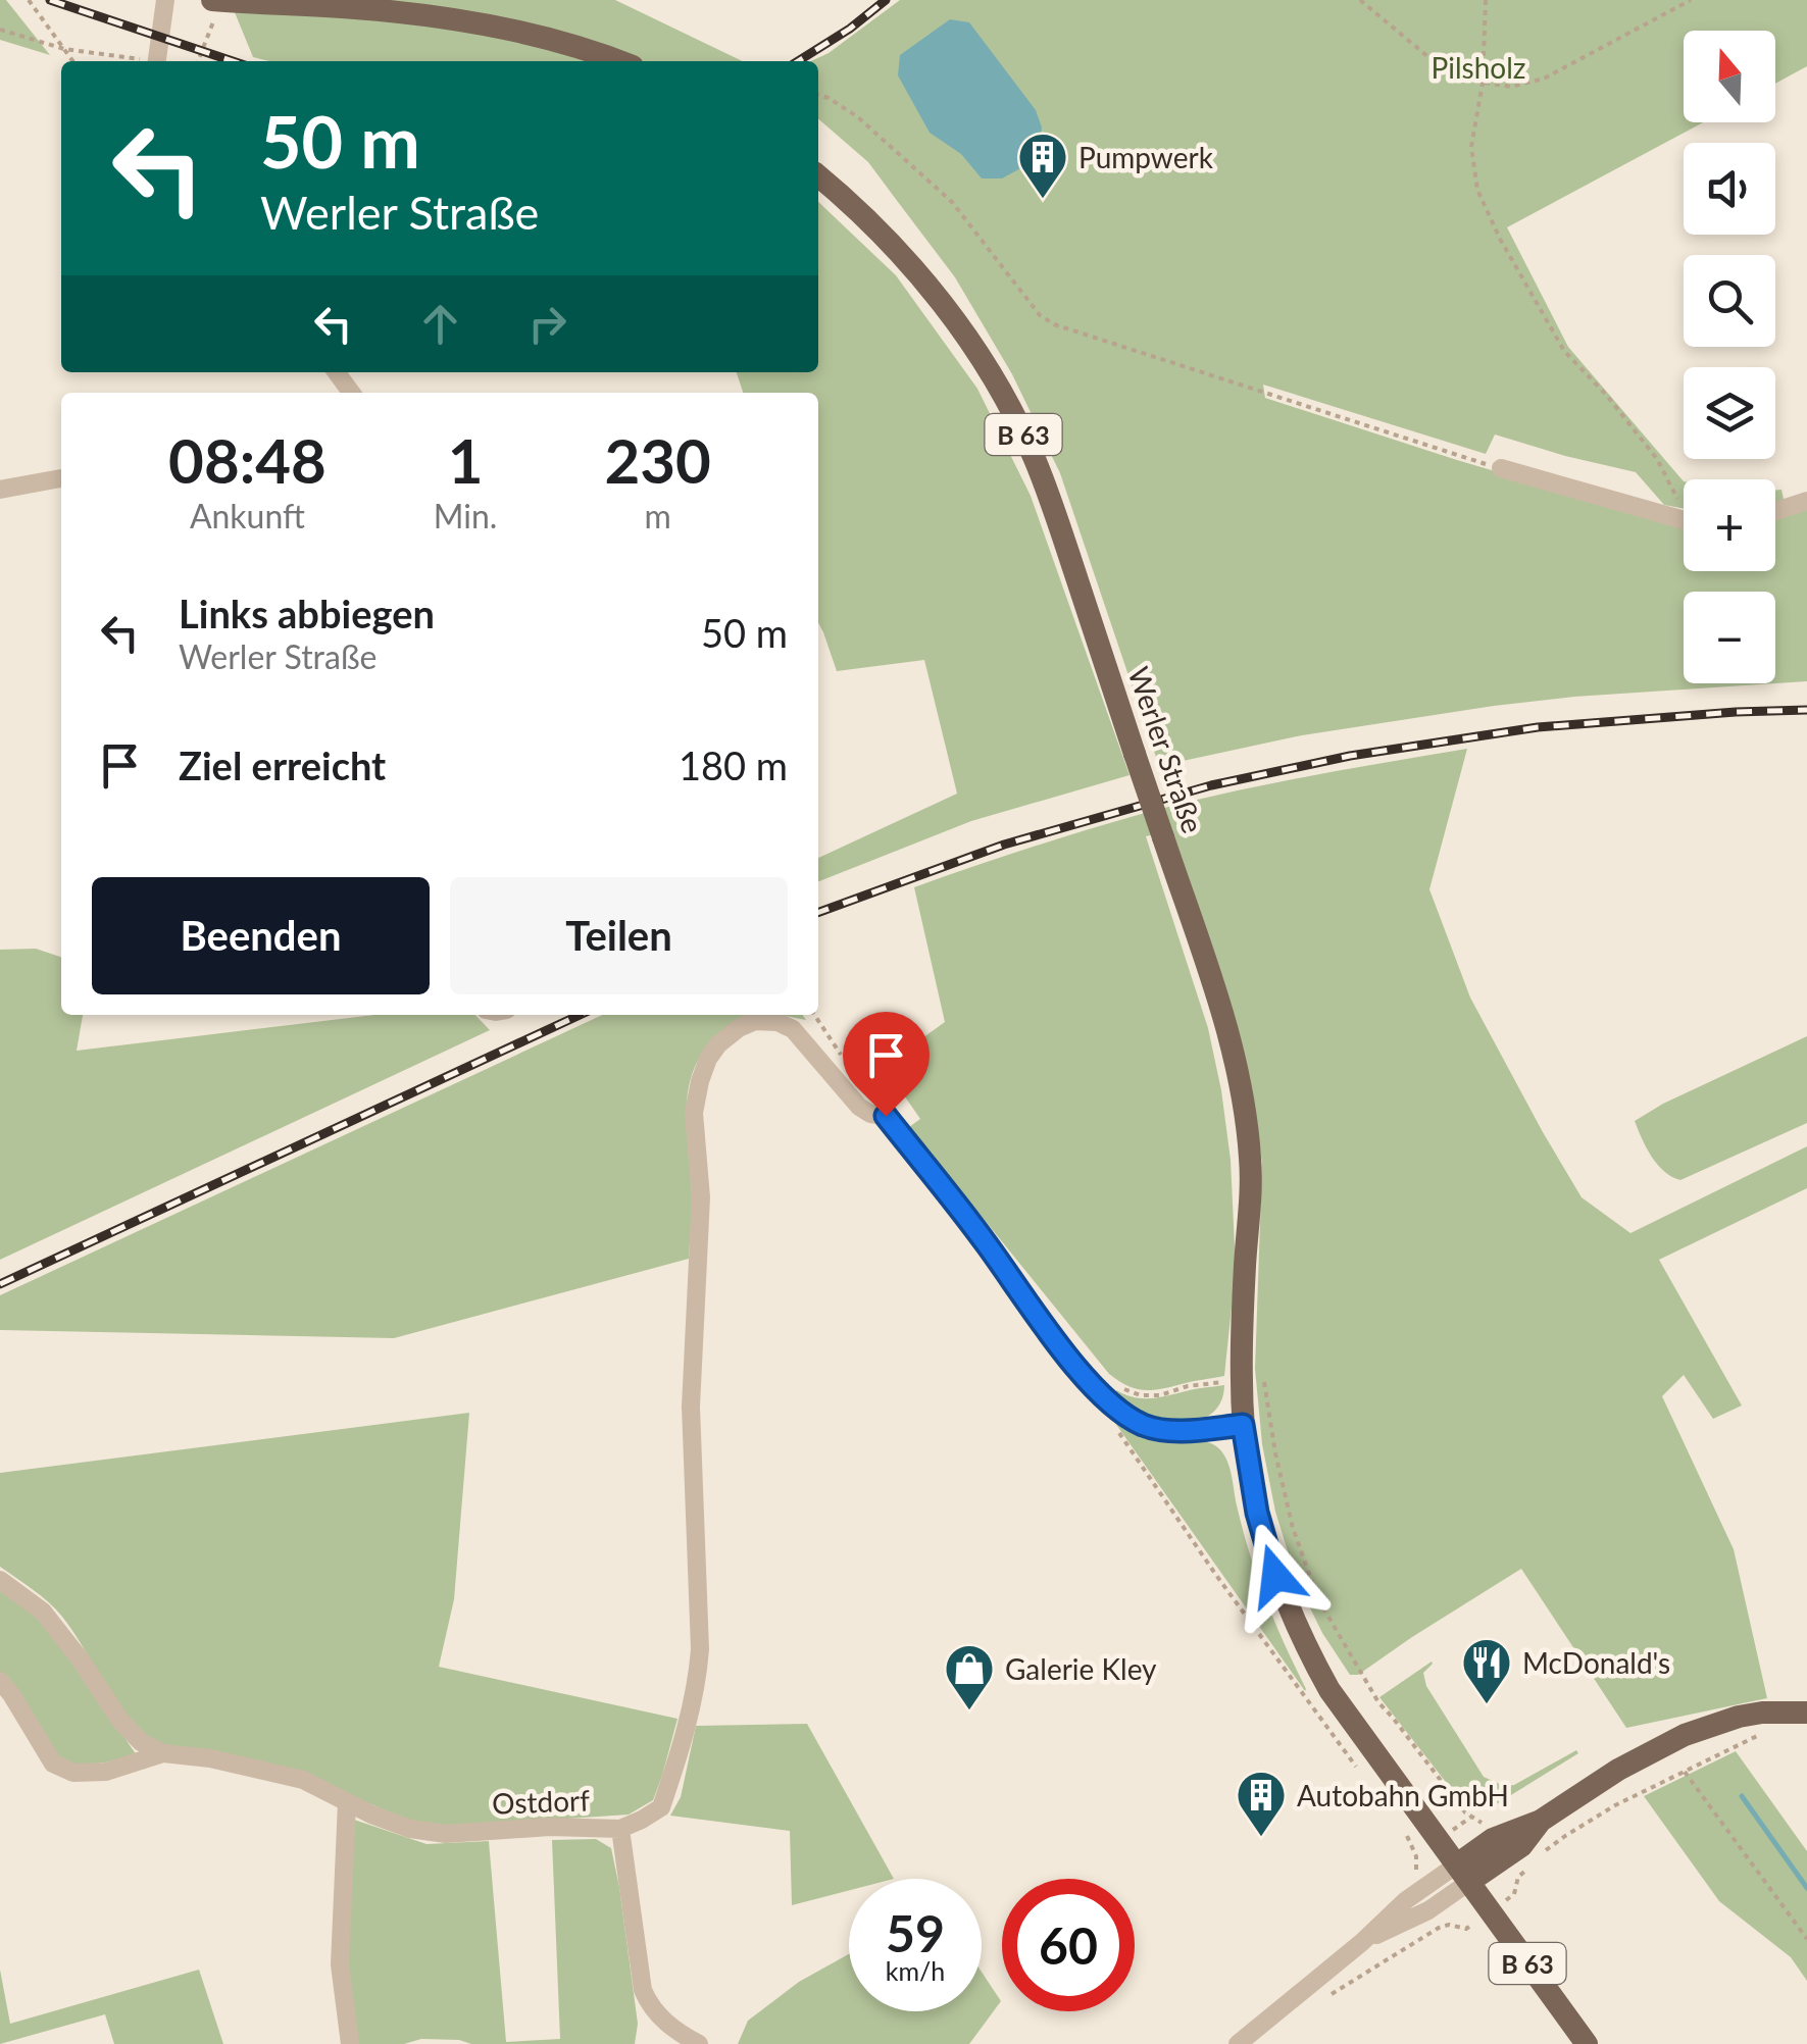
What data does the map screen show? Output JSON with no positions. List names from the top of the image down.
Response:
{
  "streets": {
    "main road": ["B 63", "Werler Straße"],
    "street": ["Ostdorf"]
  },
  "parks": ["Pilsholz"],
  "places": {
    "building": ["Pumpwerk", "Autobahn GmbH"],
    "restaurant": ["McDonald's"],
    "shop": ["Galerie Kley"]
  },
  "north": "top",
  "page": {
    "map_buttons": ["+", "−"],
    "turn": ["50 m", "Werler Straße"],
    "eta": [
      "08:48",
      "Ankunft",
      "1",
      "Min.",
      "230",
      "m"
    ],
    "list": [
      {
        "name": "Links abbiegen",
        "note": "Werler Straße",
        "value": "50 m"
      },
      {
        "name": "Ziel erreicht",
        "value": "180 m"
      }
    ],
    "buttons": ["Beenden", "Teilen"],
    "speed": "59 km/h",
    "limit": "60"
  }
}
